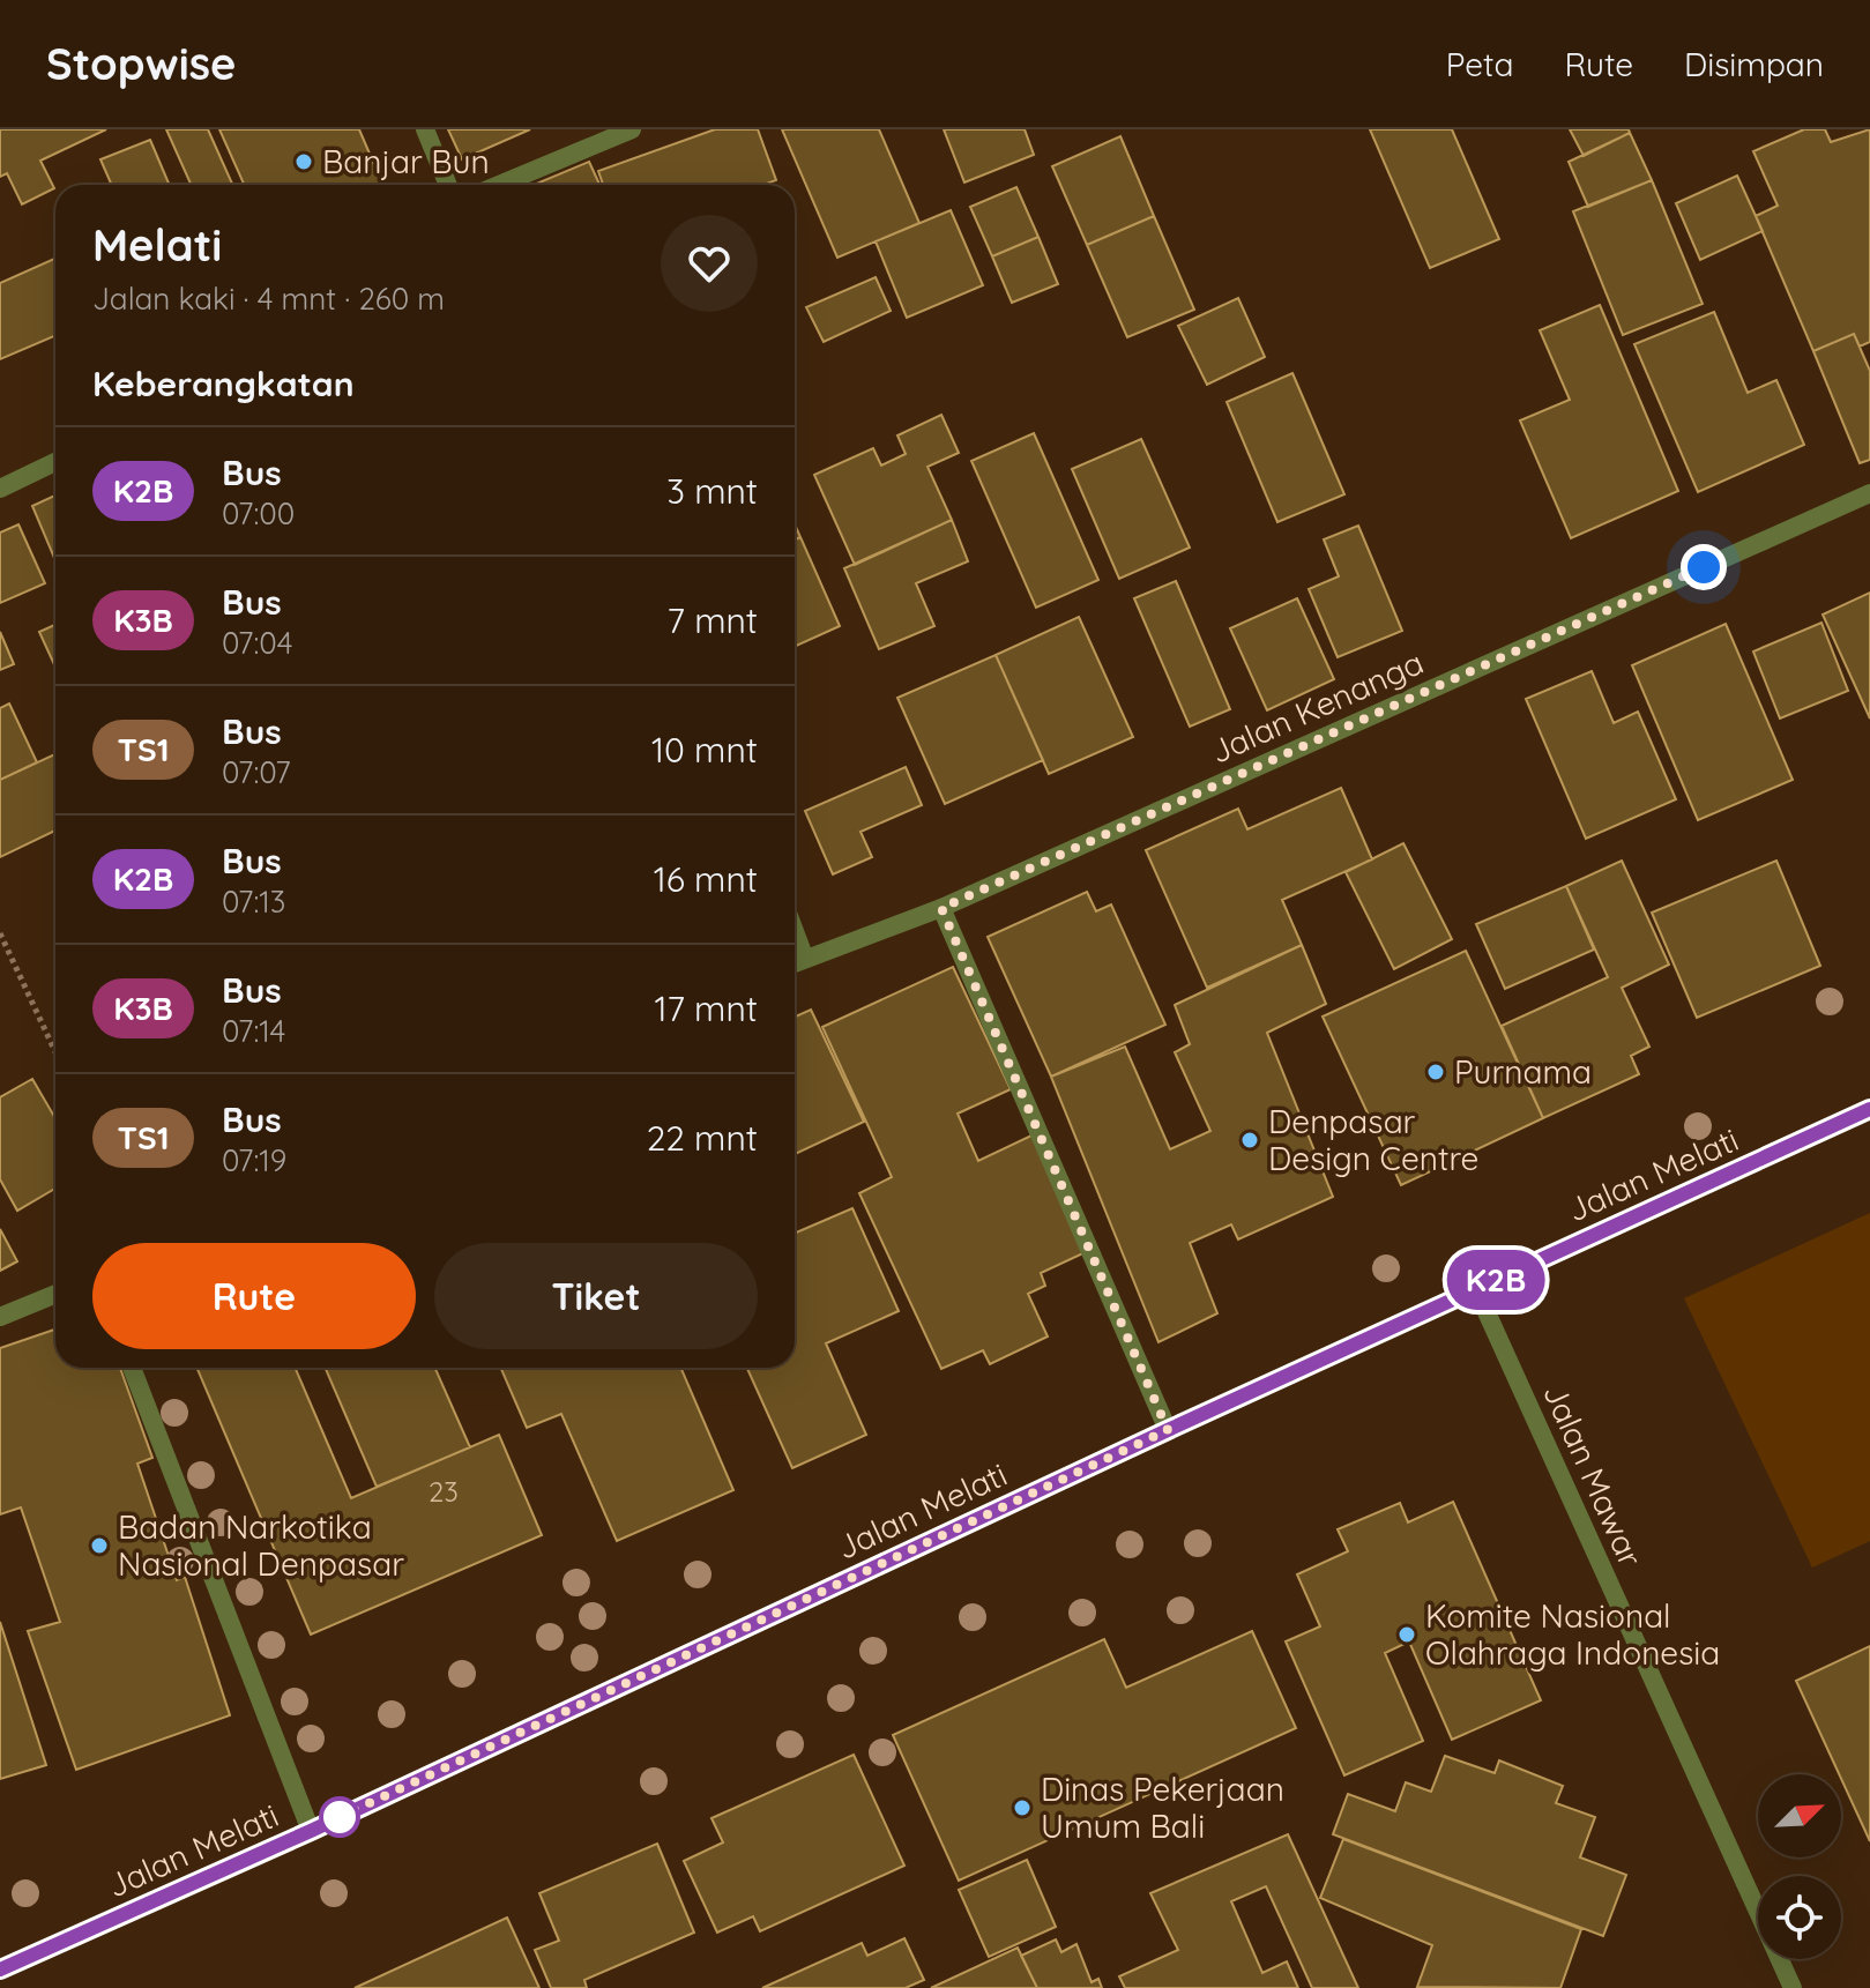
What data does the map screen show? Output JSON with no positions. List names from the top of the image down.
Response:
{
  "streets": {
    "street": ["Jalan Kenanga", "Jalan Melati", "Jalan Mawar"]
  },
  "crossings": [
    ["Jalan Melati", "Jalan Mawar"]
  ],
  "places": [
    "Banjar Bun",
    "Purnama",
    "Denpasar Design Centre",
    "Badan Narkotika Nasional Denpasar",
    "Komite Nasional Olahraga Indonesia",
    "Dinas Pekerjaan Umum Bali"
  ],
  "lines": ["bus line K2B"],
  "house_numbers": ["23"],
  "north": "top right",
  "page": {
    "header": "Stopwise",
    "nav": ["Peta", "Rute", "Disimpan"],
    "on_map": "K2B",
    "heading": [
      ["Melati", "Jalan kaki · 4 mnt · 260 m"],
      "Keberangkatan"
    ],
    "list": [
      {
        "mark": "K2B",
        "name": "Bus",
        "note": "07:00",
        "value": "3 mnt"
      },
      {
        "mark": "K3B",
        "name": "Bus",
        "note": "07:04",
        "value": "7 mnt"
      },
      {
        "mark": "TS1",
        "name": "Bus",
        "note": "07:07",
        "value": "10 mnt"
      },
      {
        "mark": "K2B",
        "name": "Bus",
        "note": "07:13",
        "value": "16 mnt"
      },
      {
        "mark": "K3B",
        "name": "Bus",
        "note": "07:14",
        "value": "17 mnt"
      },
      {
        "mark": "TS1",
        "name": "Bus",
        "note": "07:19",
        "value": "22 mnt"
      }
    ],
    "buttons": ["Rute", "Tiket"]
  }
}
